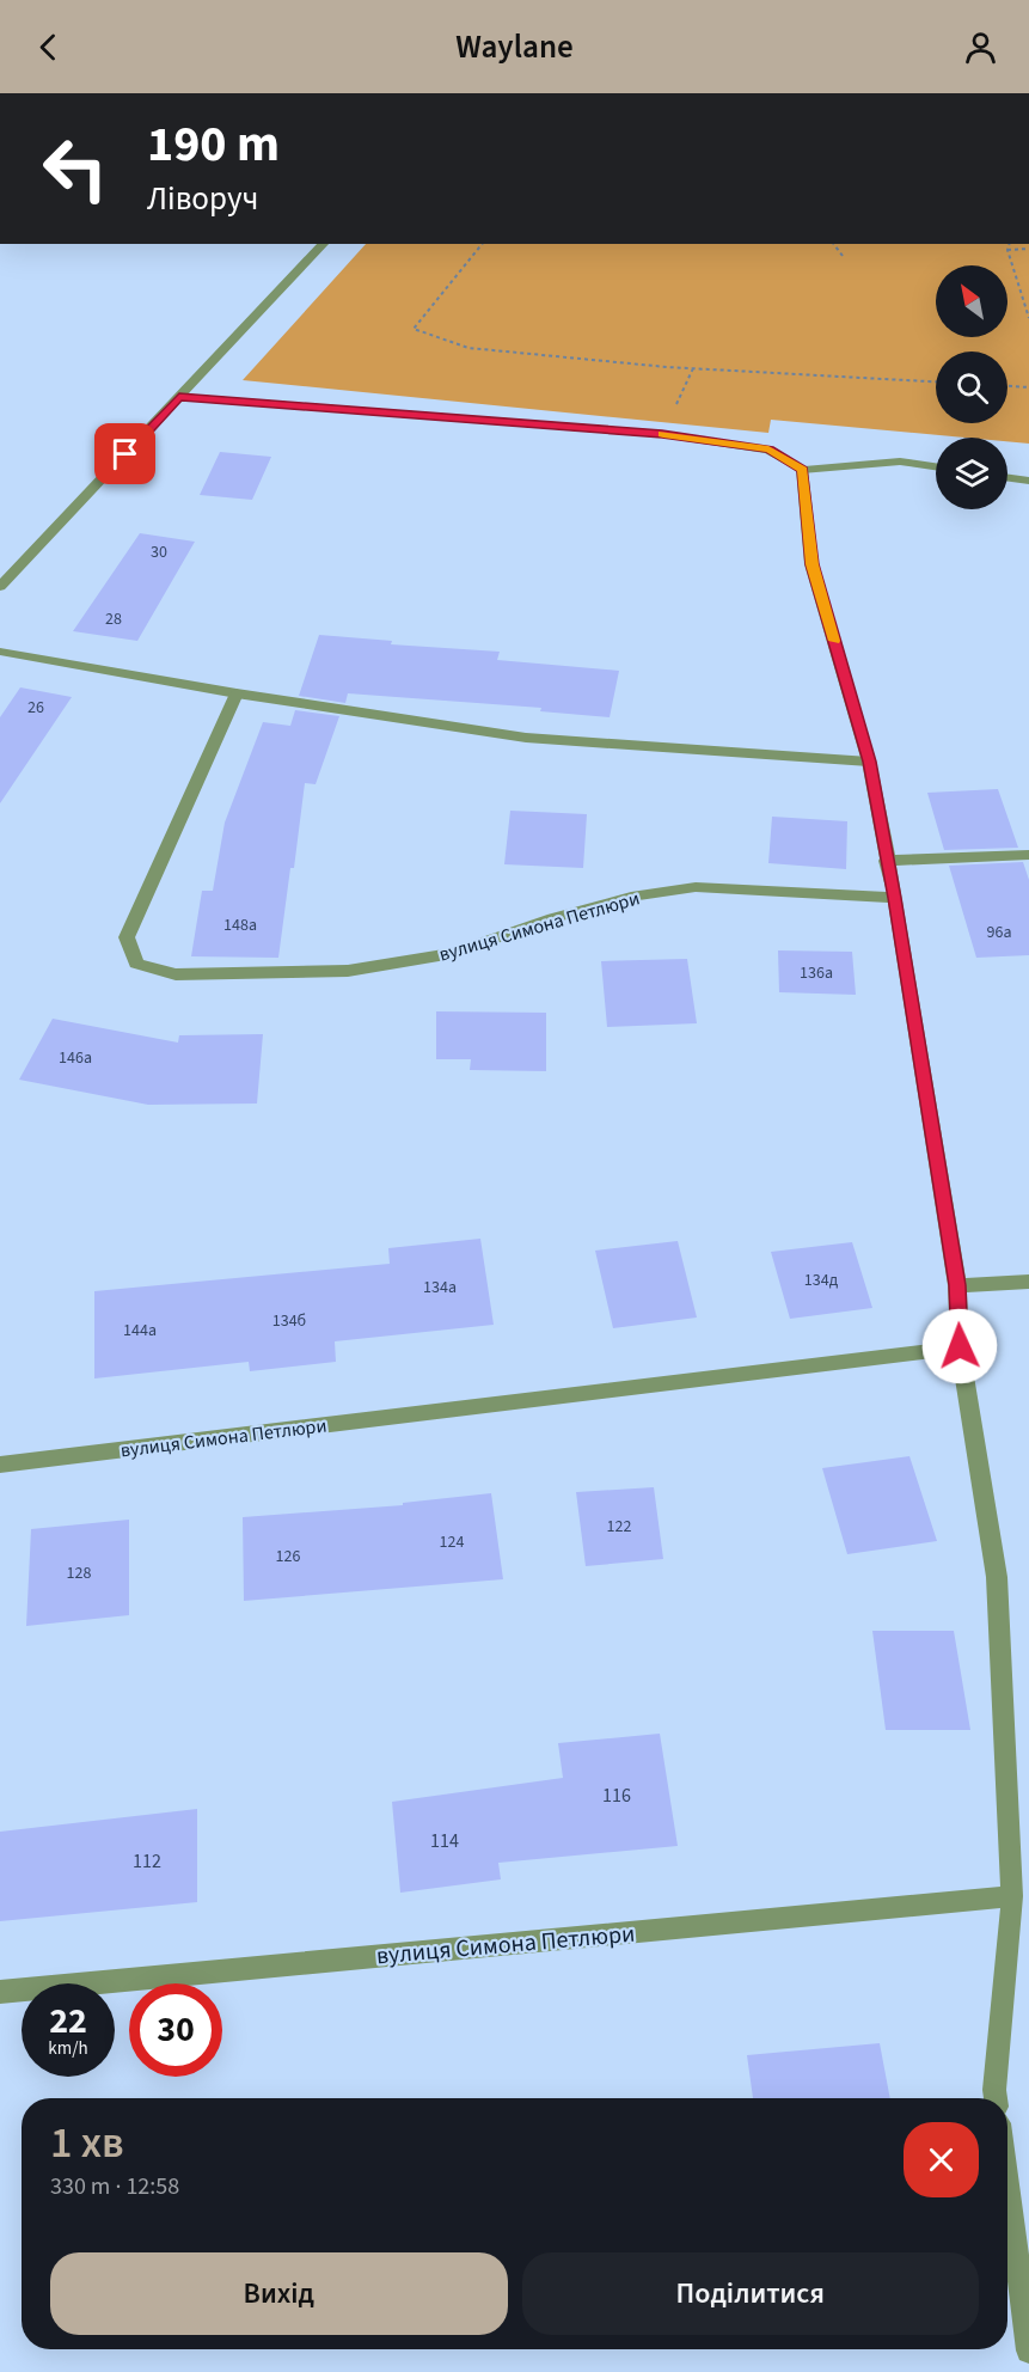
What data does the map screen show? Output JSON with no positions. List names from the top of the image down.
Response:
{
  "streets": {
    "street": ["вулиця Симона Петлюри"]
  },
  "house_numbers": [
    "30",
    "28",
    "26",
    "148а",
    "96а",
    "136а",
    "146а",
    "134д",
    "134а",
    "134б",
    "144а",
    "122",
    "124",
    "126",
    "128",
    "116",
    "114",
    "112"
  ],
  "north": "top left",
  "page": {
    "header": "Waylane",
    "turn": ["190 m", "Ліворуч"],
    "speed": "22 km/h",
    "limit": "30",
    "heading": ["1 хв", "330 m · 12:58"],
    "buttons": ["Вихід", "Поділитися"]
  }
}
